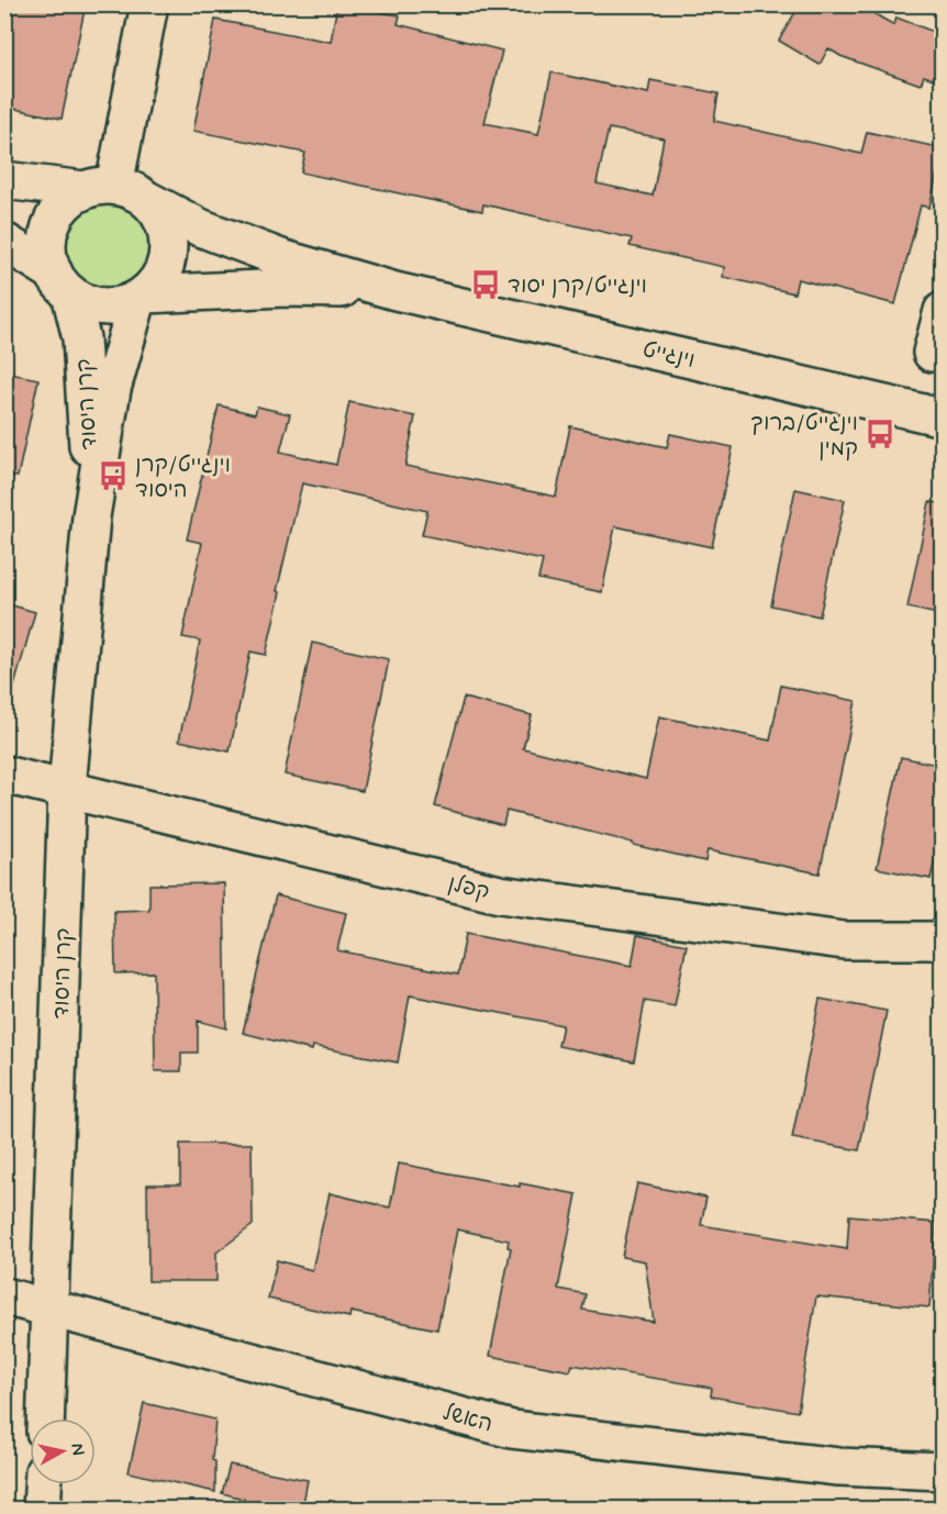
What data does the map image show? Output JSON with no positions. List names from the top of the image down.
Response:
{
  "streets": {
    "street": [
      "וינגייט",
      "קרן היסוד",
      "קפלן",
      "האשל"
    ]
  },
  "crossings": [
    ["וינגייט", "קרן היסוד"],
    ["קרן היסוד", "קפלן"],
    ["קרן היסוד", "האשל"]
  ],
  "places": {
    "bus stop": ["וינגייט/קרן יסוד", "וינגייט/ברוך קמין", "וינגייט/קרן היסוד"]
  },
  "north": "right"
}
